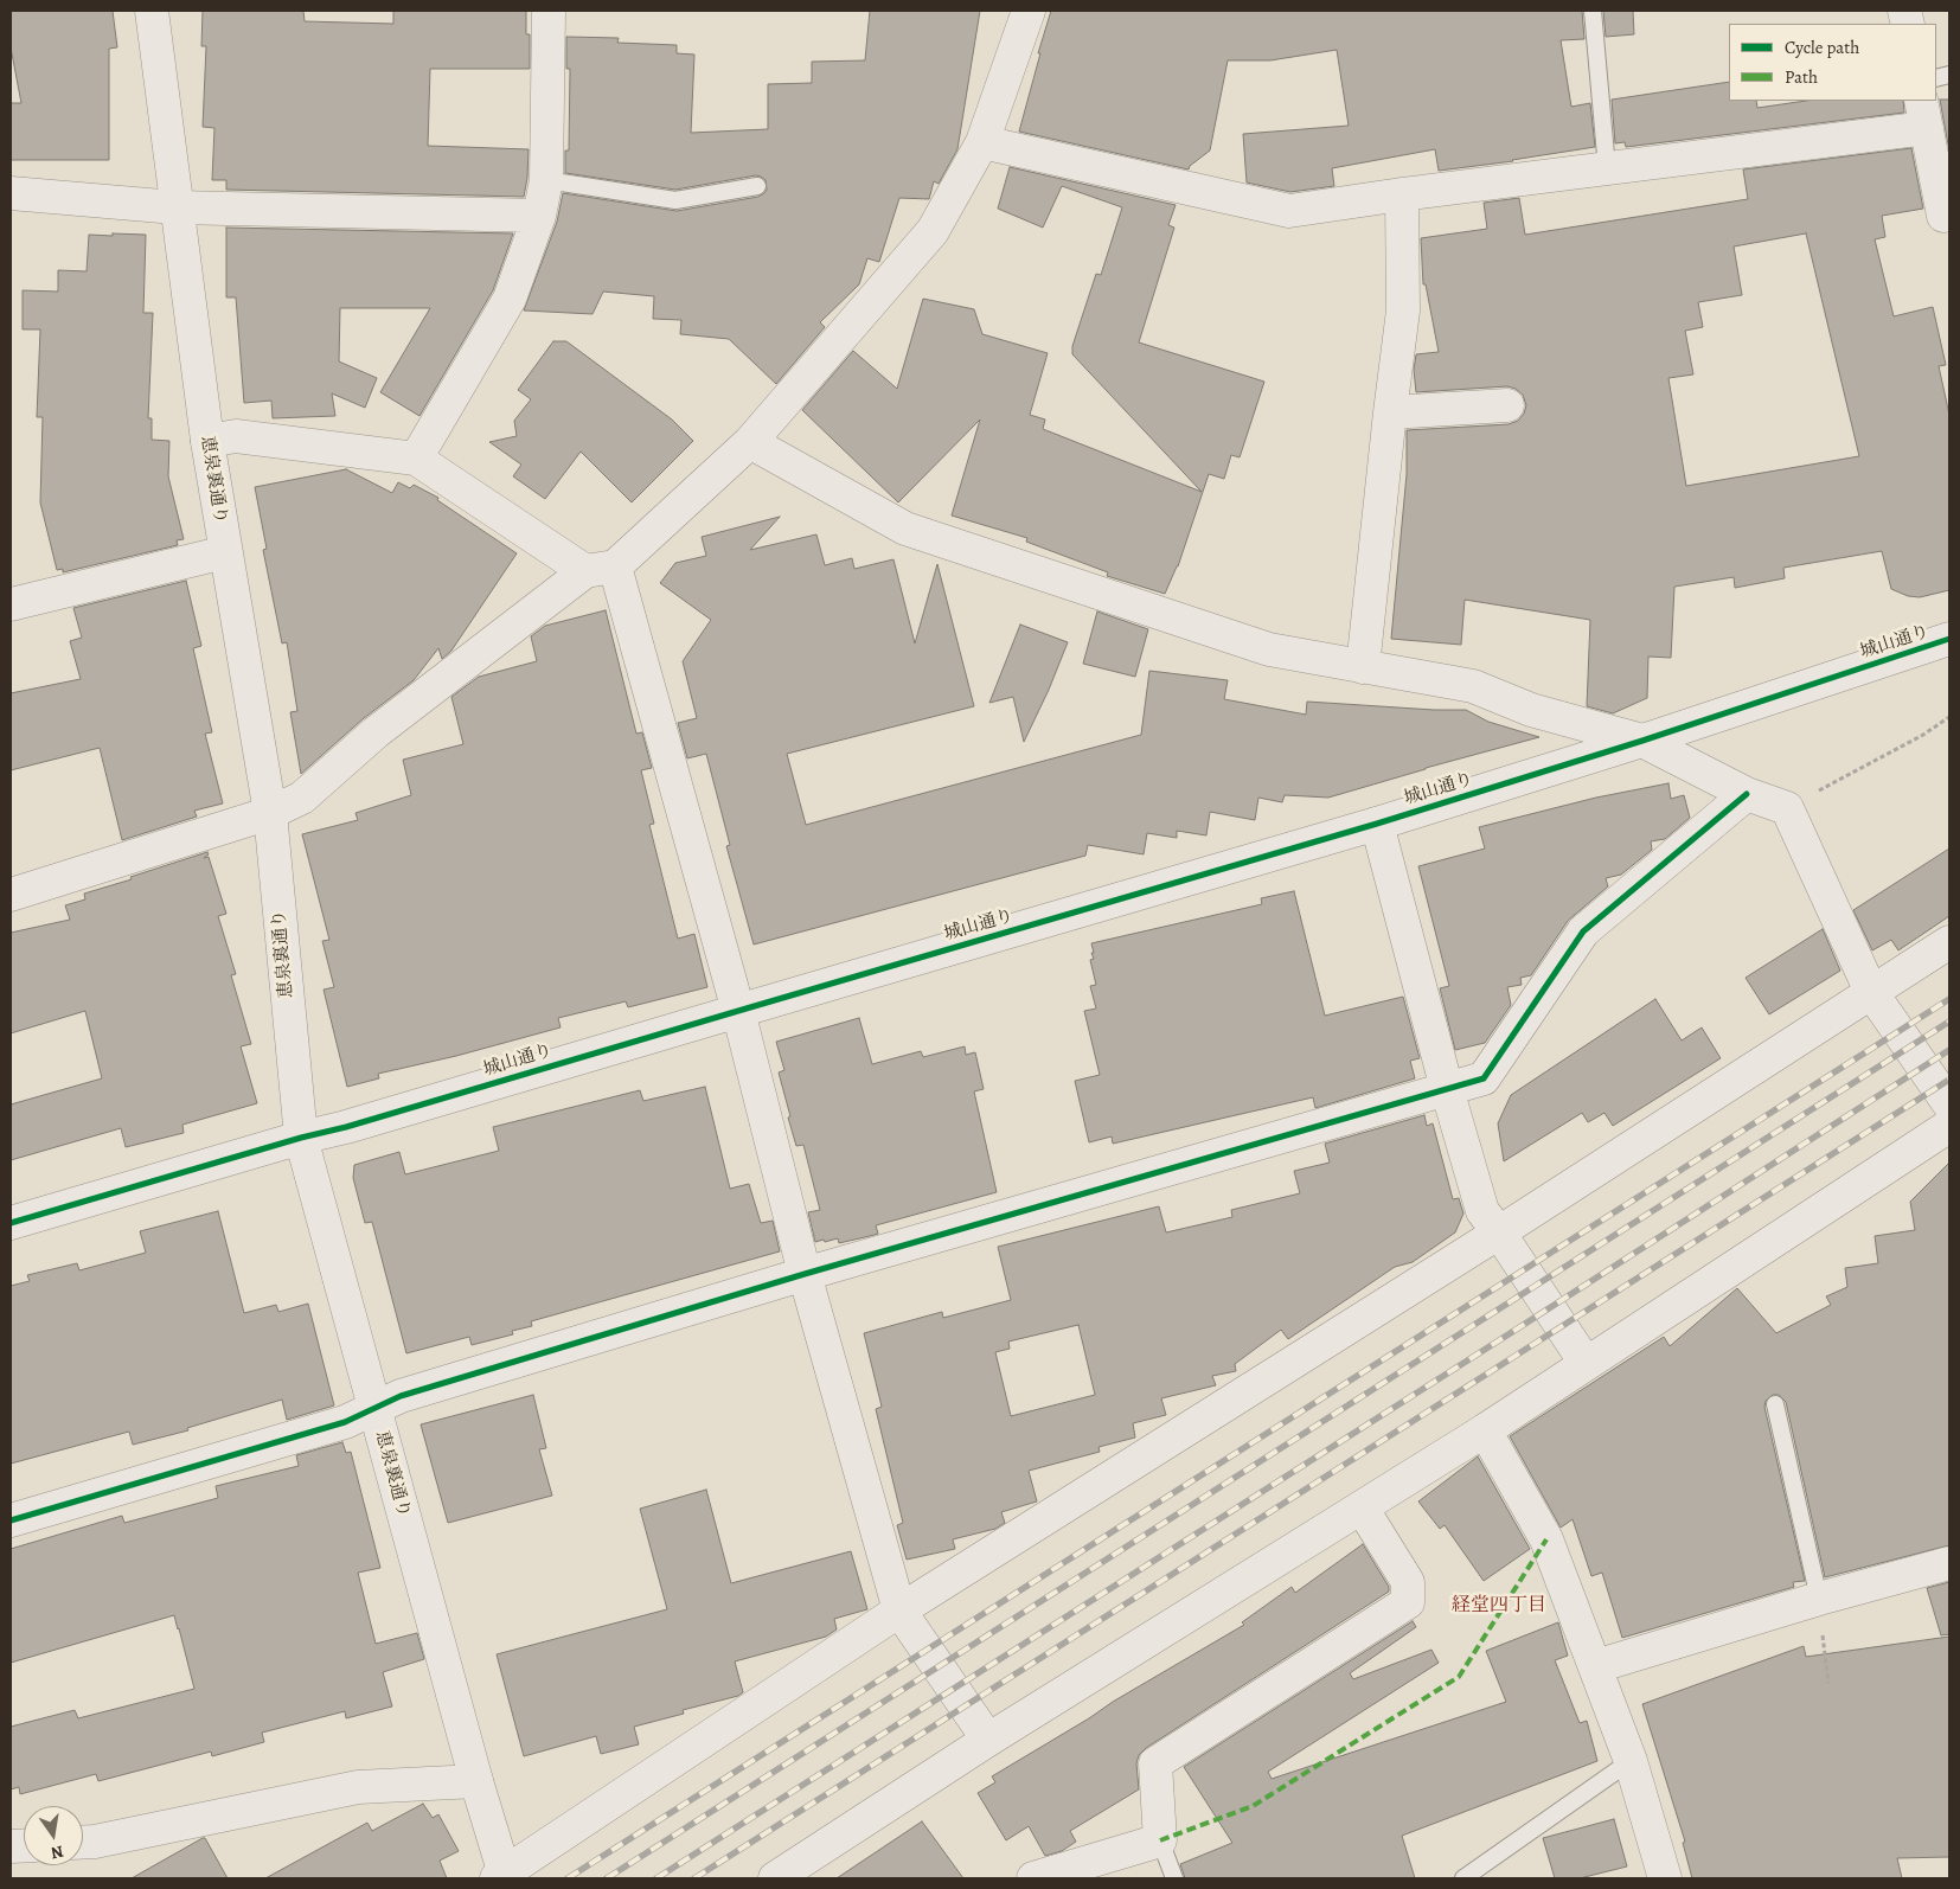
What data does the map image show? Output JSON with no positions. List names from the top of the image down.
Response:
{
  "streets": {
    "street": ["恵泉裏通り", "城山通り"]
  },
  "crossings": [
    ["恵泉裏通り", "城山通り"]
  ],
  "districts": ["経堂四丁目"],
  "legend": ["Cycle path", "Path"],
  "north": "bottom"
}
